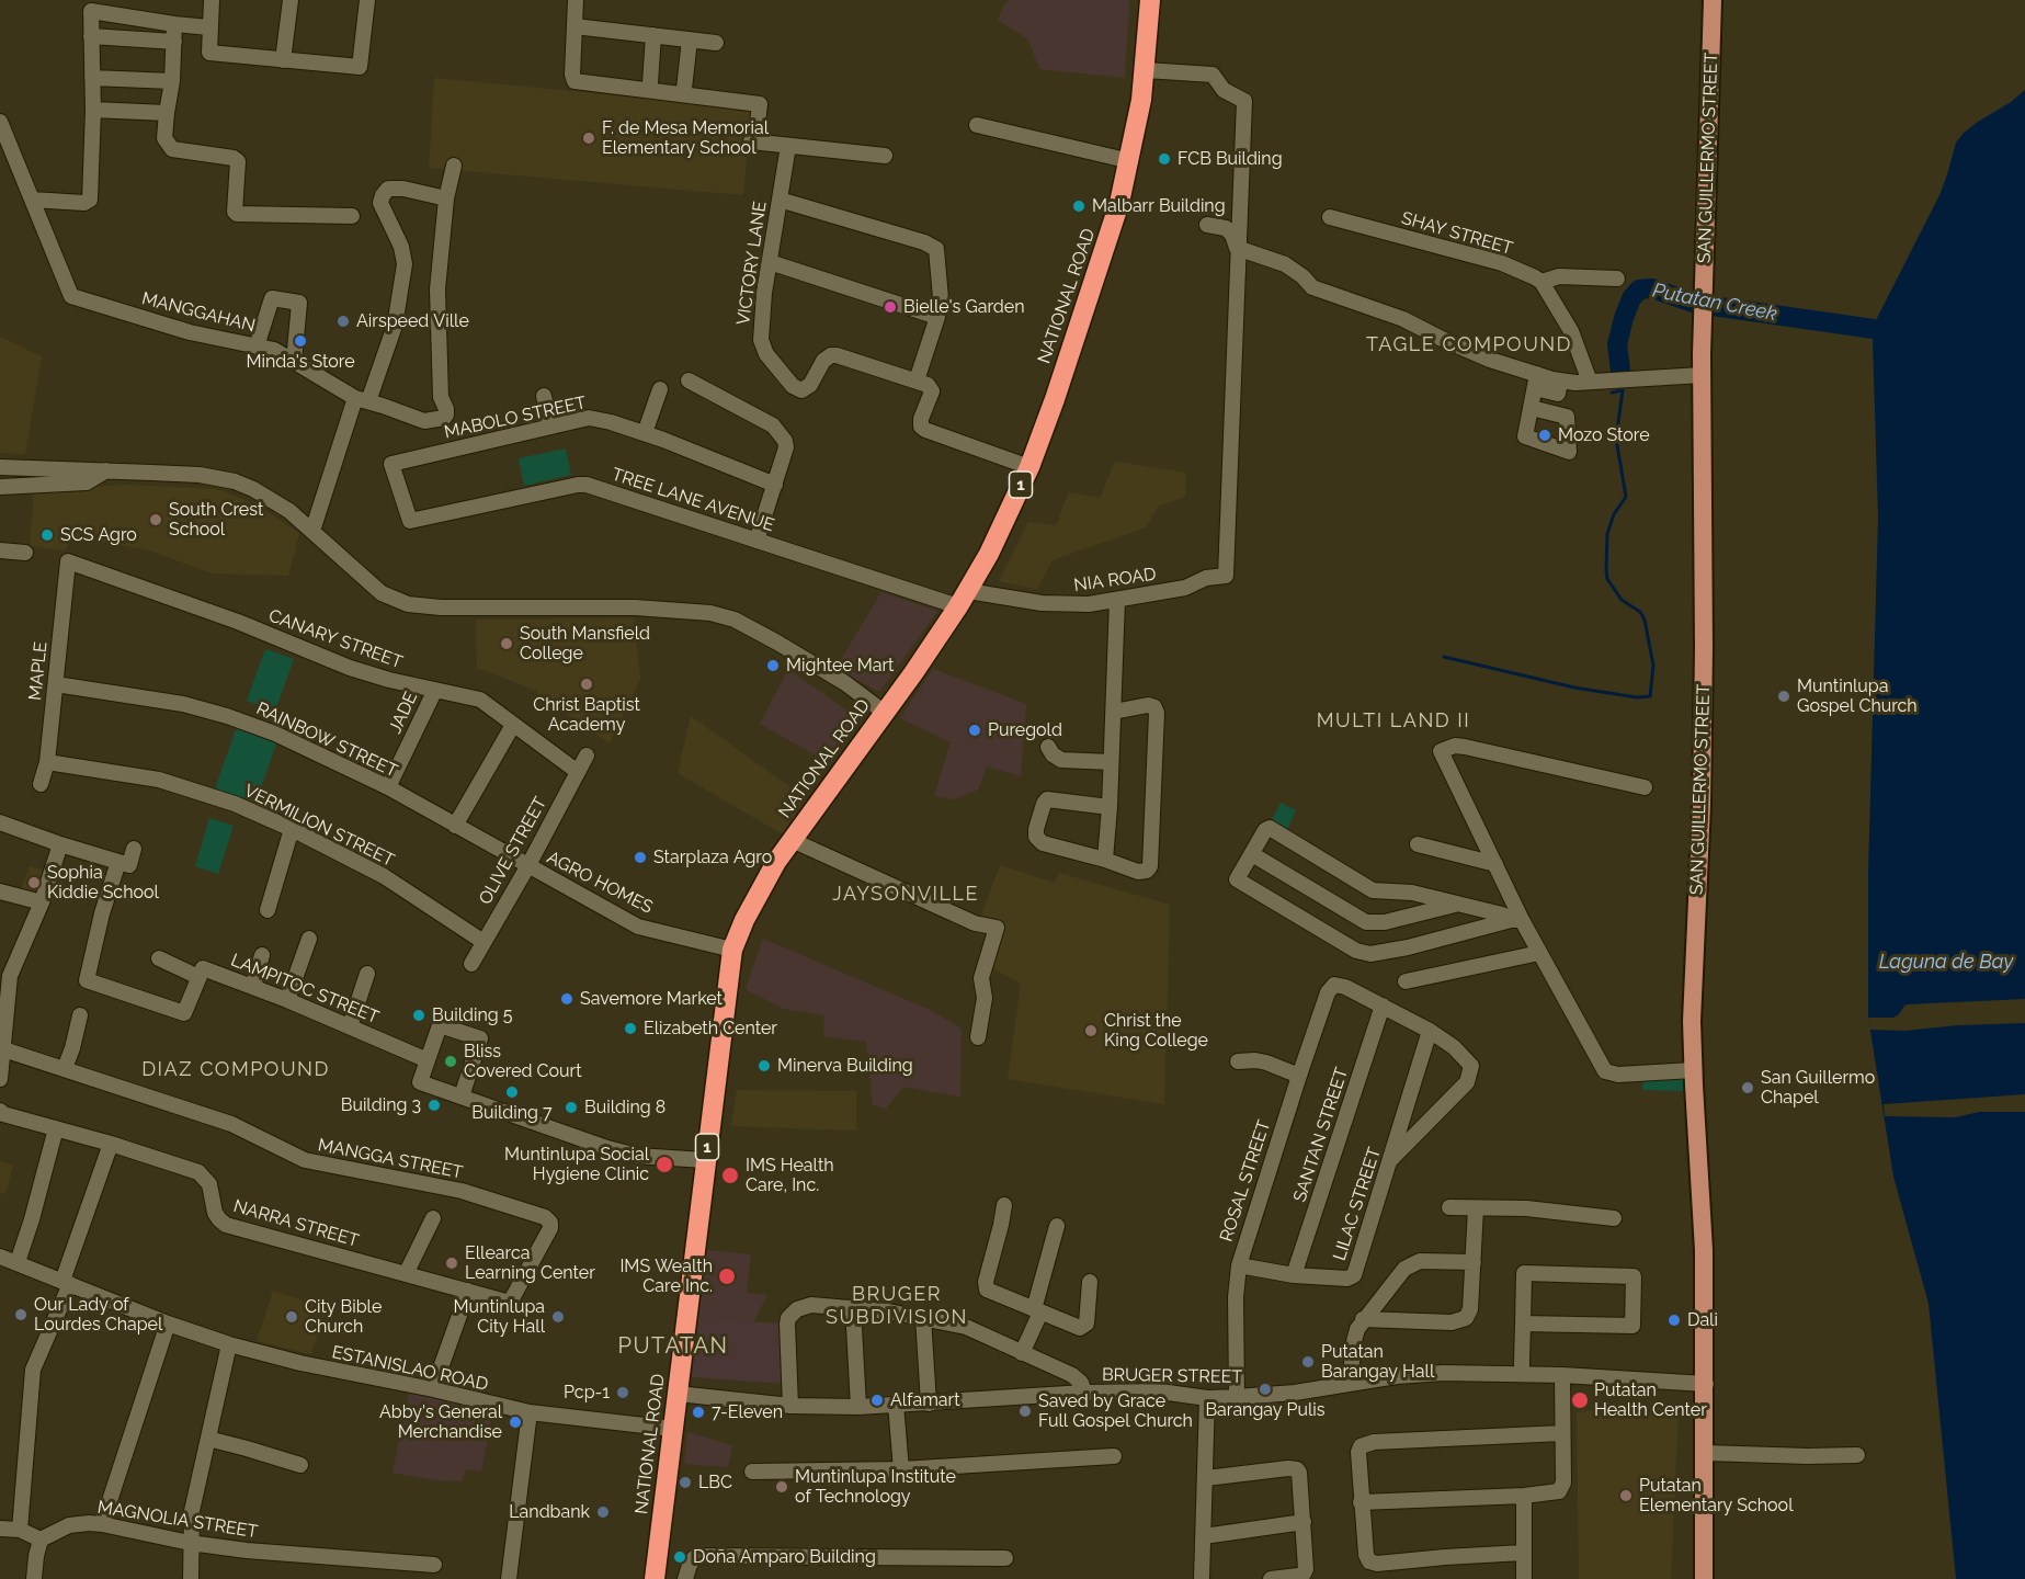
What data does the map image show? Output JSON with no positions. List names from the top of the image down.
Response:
{
  "streets": {
    "highway": ["NATIONAL ROAD", "1"],
    "main road": ["SAN GUILLERMO STREET"],
    "street": [
      "SHAY STREET",
      "VICTORY LANE",
      "MANGGAHAN",
      "MABOLO STREET",
      "TREE LANE AVENUE",
      "NIA ROAD",
      "CANARY STREET",
      "MAPLE",
      "JADE",
      "RAINBOW STREET",
      "VERMILION STREET",
      "OLIVE STREET",
      "AGRO HOMES",
      "LAMPITOC STREET",
      "SANTAN STREET",
      "MANGGA STREET",
      "ROSAL STREET",
      "LILAC STREET",
      "NARRA STREET",
      "ESTANISLAO ROAD",
      "BRUGER STREET",
      "MAGNOLIA STREET"
    ]
  },
  "crossings": [
    ["SAN GUILLERMO STREET", "BRUGER STREET"],
    ["NATIONAL ROAD", "TREE LANE AVENUE"],
    ["NATIONAL ROAD", "NIA ROAD"],
    ["NATIONAL ROAD", "AGRO HOMES"],
    ["NATIONAL ROAD", "ESTANISLAO ROAD"],
    ["NATIONAL ROAD", "BRUGER STREET"],
    ["MABOLO STREET", "TREE LANE AVENUE"],
    ["TREE LANE AVENUE", "NIA ROAD"],
    ["CANARY STREET", "MAPLE"],
    ["CANARY STREET", "JADE"],
    ["CANARY STREET", "OLIVE STREET"],
    ["MAPLE", "RAINBOW STREET"],
    ["MAPLE", "VERMILION STREET"],
    ["JADE", "RAINBOW STREET"],
    ["RAINBOW STREET", "OLIVE STREET"],
    ["RAINBOW STREET", "AGRO HOMES"],
    ["VERMILION STREET", "OLIVE STREET"],
    ["OLIVE STREET", "AGRO HOMES"],
    ["SANTAN STREET", "ROSAL STREET"],
    ["SANTAN STREET", "LILAC STREET"],
    ["MANGGA STREET", "NARRA STREET"],
    ["ROSAL STREET", "LILAC STREET"],
    ["ROSAL STREET", "BRUGER STREET"]
  ],
  "districts": [
    "TAGLE COMPOUND",
    "MULTI LAND II",
    "JAYSONVILLE",
    "DIAZ COMPOUND",
    "BRUGER SUBDIVISION",
    "PUTATAN"
  ],
  "water": ["Putatan Creek", "Laguna de Bay"],
  "places": [
    "F. de Mesa Memorial Elementary School",
    "FCB Building",
    "Malbarr Building",
    "Bielle's Garden",
    "Airspeed Ville",
    "Minda's Store",
    "Mozo Store",
    "South Crest School",
    "SCS Agro",
    "South Mansfield College",
    "Mightee Mart",
    "Christ Baptist Academy",
    "Muntinlupa Gospel Church",
    "Puregold",
    "Starplaza Agro",
    "Sophia Kiddie School",
    "Savemore Market",
    "Building 5",
    "Elizabeth Center",
    "Christ the King College",
    "Bliss Covered Court",
    "Minerva Building",
    "San Guillermo Chapel",
    "Building 7",
    "Building 3",
    "Building 8",
    "Muntinlupa Social Hygiene Clinic",
    "IMS Health Care, Inc.",
    "Ellearca Learning Center",
    "IMS Wealth Care Inc.",
    "Our Lady of Lourdes Chapel",
    "City Bible Church",
    "Muntinlupa City Hall",
    "Dali",
    "Putatan Barangay Hall",
    "Barangay Pulis",
    "Pcp-1",
    "Alfamart",
    "Putatan Health Center",
    "Saved by Grace Full Gospel Church",
    "7-Eleven",
    "Abby's General Merchandise",
    "LBC",
    "Muntinlupa Institute of Technology",
    "Putatan Elementary School",
    "Landbank",
    "Doña Amparo Building"
  ]
}
